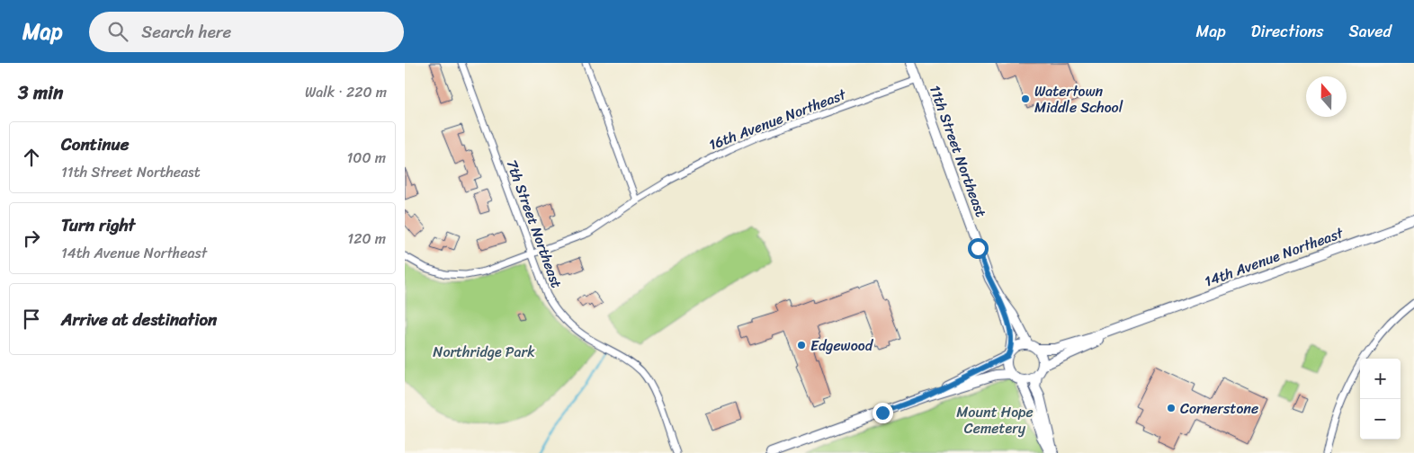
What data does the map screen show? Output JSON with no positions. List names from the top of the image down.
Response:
{
  "streets": {
    "main road": ["11th Street Northeast", "14th Avenue Northeast"],
    "street": ["16th Avenue Northeast", "7th Street Northeast"]
  },
  "crossings": [
    ["16th Avenue Northeast", "11th Street Northeast"],
    ["16th Avenue Northeast", "7th Street Northeast"],
    ["11th Street Northeast", "14th Avenue Northeast"]
  ],
  "parks": ["Northridge Park", "Mount Hope Cemetery"],
  "places": ["Watertown Middle School", "Edgewood", "Cornerstone"],
  "north": "top",
  "page": {
    "header": "Map",
    "search": "Search here",
    "nav": ["Map", "Directions", "Saved"],
    "heading": ["3 min", "Walk · 220 m"],
    "list": [
      ["Continue", "11th Street Northeast", "100 m"],
      ["Turn right", "14th Avenue Northeast", "120 m"],
      "Arrive at destination"
    ],
    "map_buttons": ["+", "−"]
  }
}
